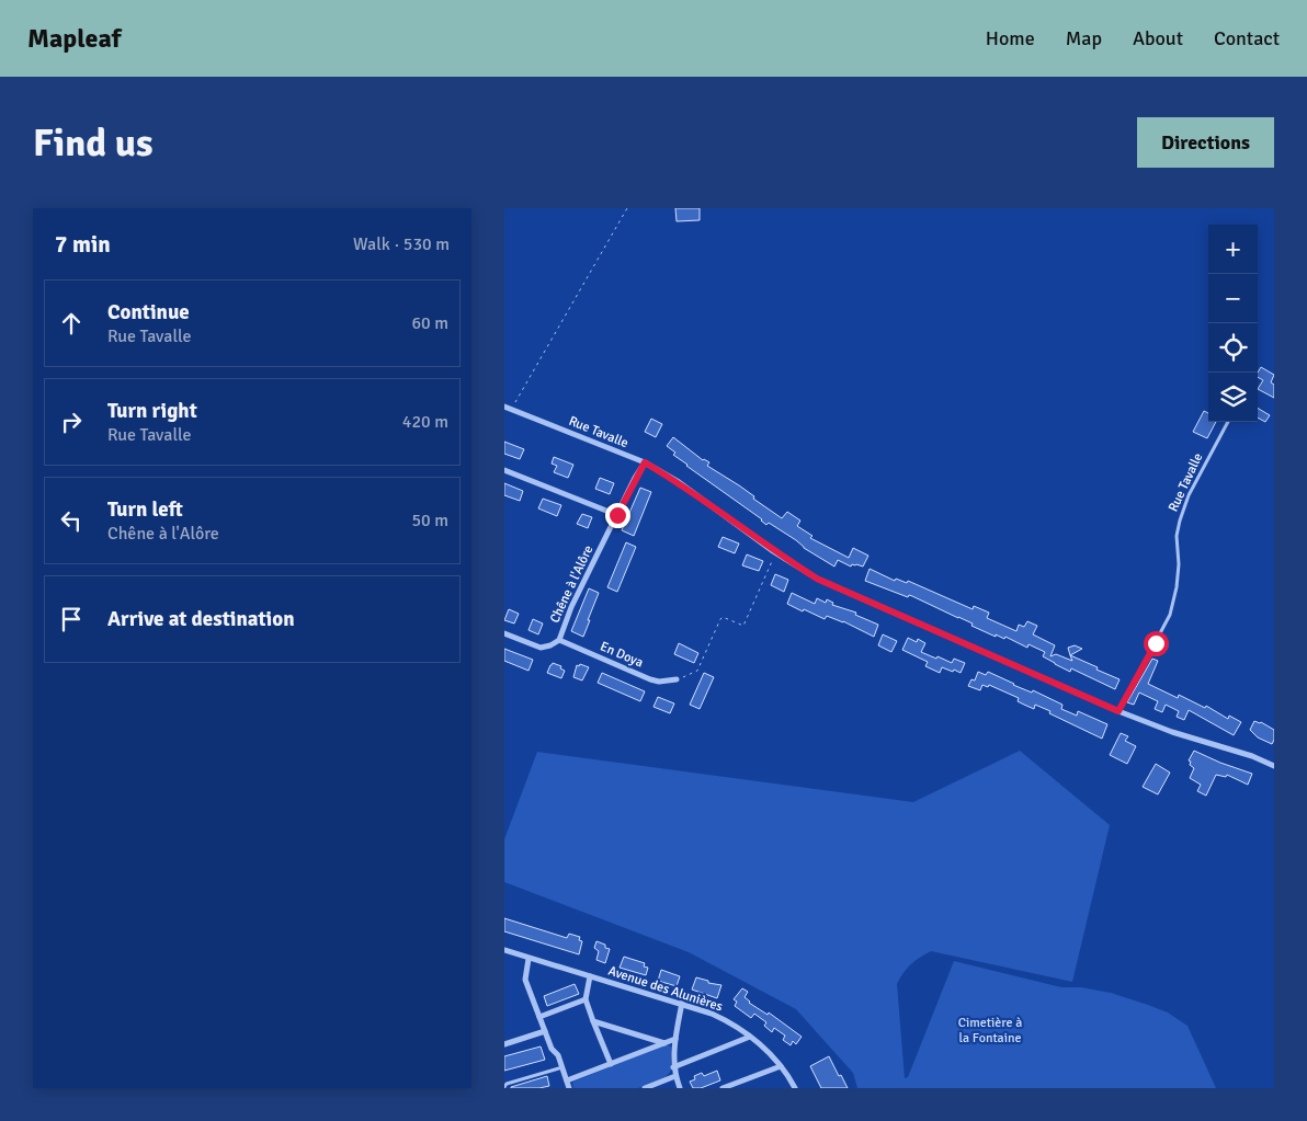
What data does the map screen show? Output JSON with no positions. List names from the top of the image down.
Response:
{
  "streets": {
    "street": [
      "Rue Tavalle",
      "Chêne à l'Alôre",
      "En Doya",
      "Avenue des Alunières"
    ]
  },
  "crossings": [
    ["Rue Tavalle", "Chêne à l'Alôre"],
    ["Chêne à l'Alôre", "En Doya"]
  ],
  "parks": ["Cimetière à la Fontaine"],
  "page": {
    "header": "Mapleaf",
    "nav": [
      "Home",
      "Map",
      "About",
      "Contact"
    ],
    "buttons": "Directions",
    "title": "Find us",
    "heading": ["7 min", "Walk · 530 m"],
    "map_buttons": ["+", "−"],
    "list": [
      ["Continue", "Rue Tavalle", "60 m"],
      ["Turn right", "Rue Tavalle", "420 m"],
      ["Turn left", "Chêne à l'Alôre", "50 m"],
      "Arrive at destination"
    ]
  }
}
